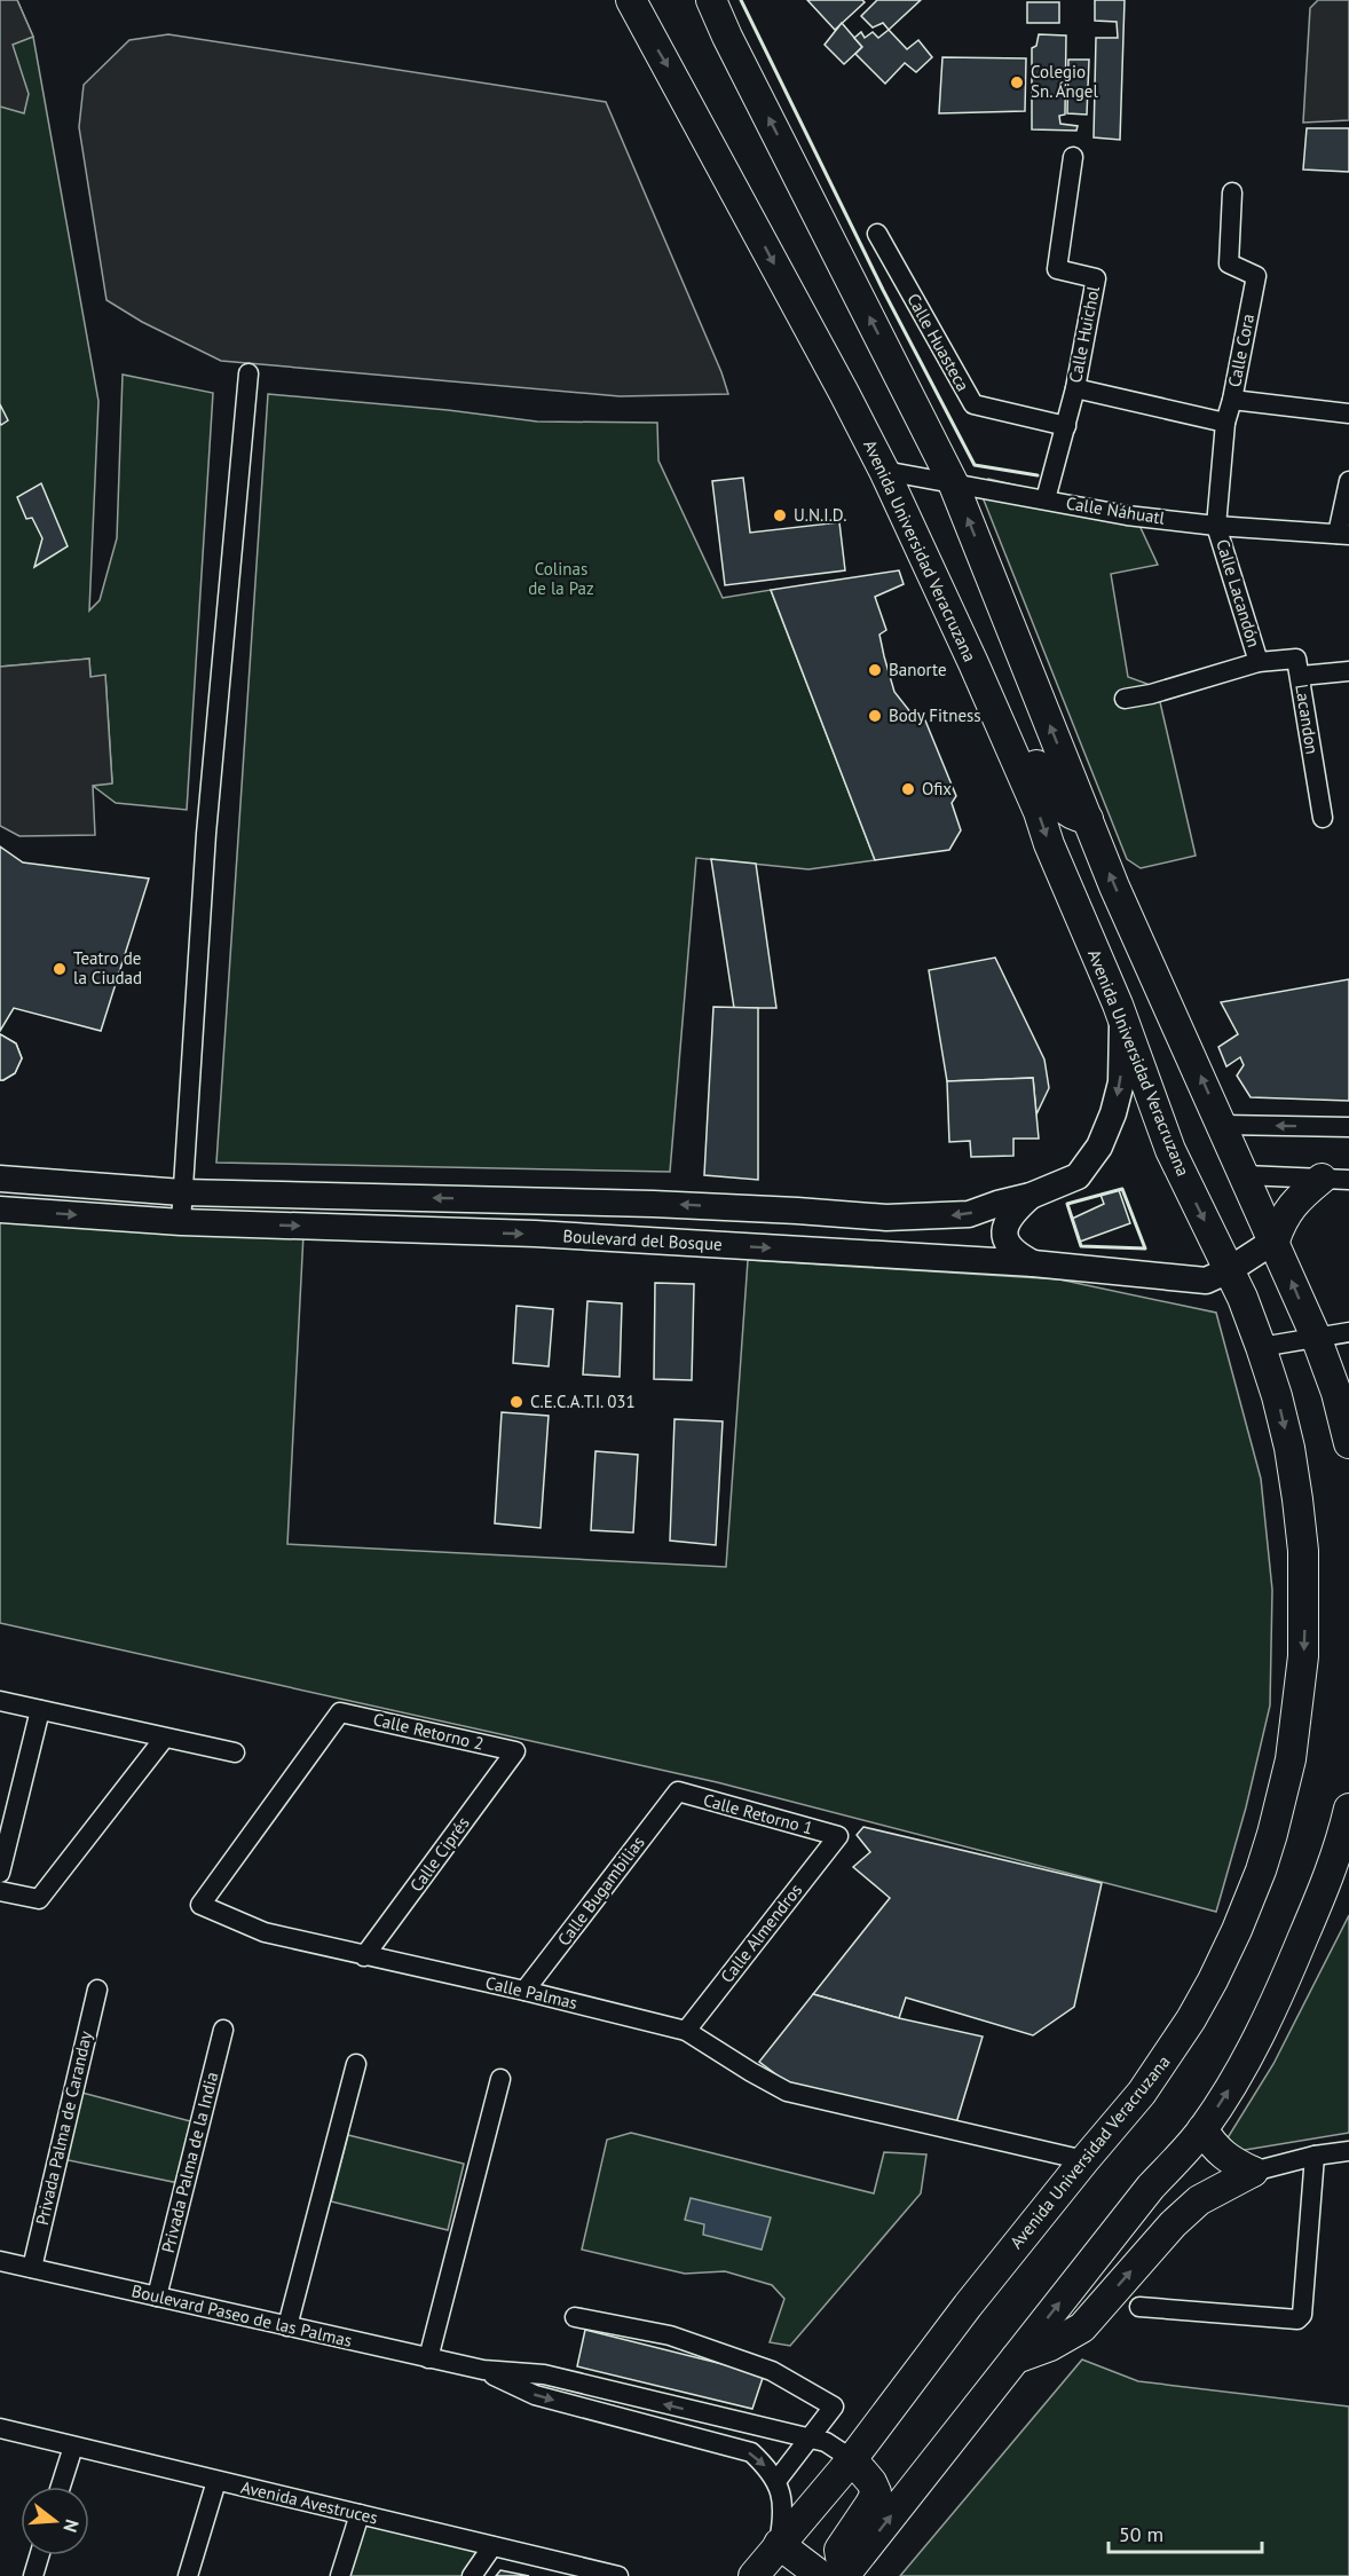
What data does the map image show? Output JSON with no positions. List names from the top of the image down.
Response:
{
  "streets": {
    "main road": ["Avenida Universidad Veracruzana", "Boulevard del Bosque"],
    "street": [
      "Calle Huichol",
      "Calle Huasteca",
      "Calle Cora",
      "Calle Náhuatl",
      "Calle Lacandón",
      "Lacandon",
      "Calle Retorno 2",
      "Calle Retorno 1",
      "Calle Ciprés",
      "Calle Bugambilias",
      "Calle Almendros",
      "Calle Palmas",
      "Privada Palma de Caranday",
      "Privada Palma de la India",
      "Boulevard Paseo de las Palmas",
      "Avenida Avestruces"
    ]
  },
  "crossings": [
    ["Calle Huichol", "Calle Huasteca"],
    ["Calle Huichol", "Calle Náhuatl"],
    ["Calle Cora", "Calle Náhuatl"],
    ["Calle Cora", "Calle Lacandón"],
    ["Calle Náhuatl", "Avenida Universidad Veracruzana"],
    ["Calle Náhuatl", "Calle Lacandón"],
    ["Avenida Universidad Veracruzana", "Boulevard del Bosque"],
    ["Avenida Universidad Veracruzana", "Calle Palmas"],
    ["Avenida Universidad Veracruzana", "Boulevard Paseo de las Palmas"],
    ["Calle Lacandón", "Lacandon"],
    ["Calle Retorno 2", "Calle Ciprés"],
    ["Calle Retorno 2", "Calle Palmas"],
    ["Calle Retorno 1", "Calle Bugambilias"],
    ["Calle Retorno 1", "Calle Almendros"],
    ["Calle Ciprés", "Calle Palmas"],
    ["Calle Bugambilias", "Calle Palmas"],
    ["Calle Almendros", "Calle Palmas"],
    ["Privada Palma de Caranday", "Boulevard Paseo de las Palmas"],
    ["Privada Palma de la India", "Boulevard Paseo de las Palmas"]
  ],
  "parks": ["Colinas de la Paz"],
  "places": [
    "Colegio Sn. Ángel",
    "U.N.I.D.",
    "Banorte",
    "Body Fitness",
    "Ofix",
    "Teatro de la Ciudad",
    "C.E.C.A.T.I. 031"
  ],
  "scale_bar": "50 m",
  "north": "right"
}
